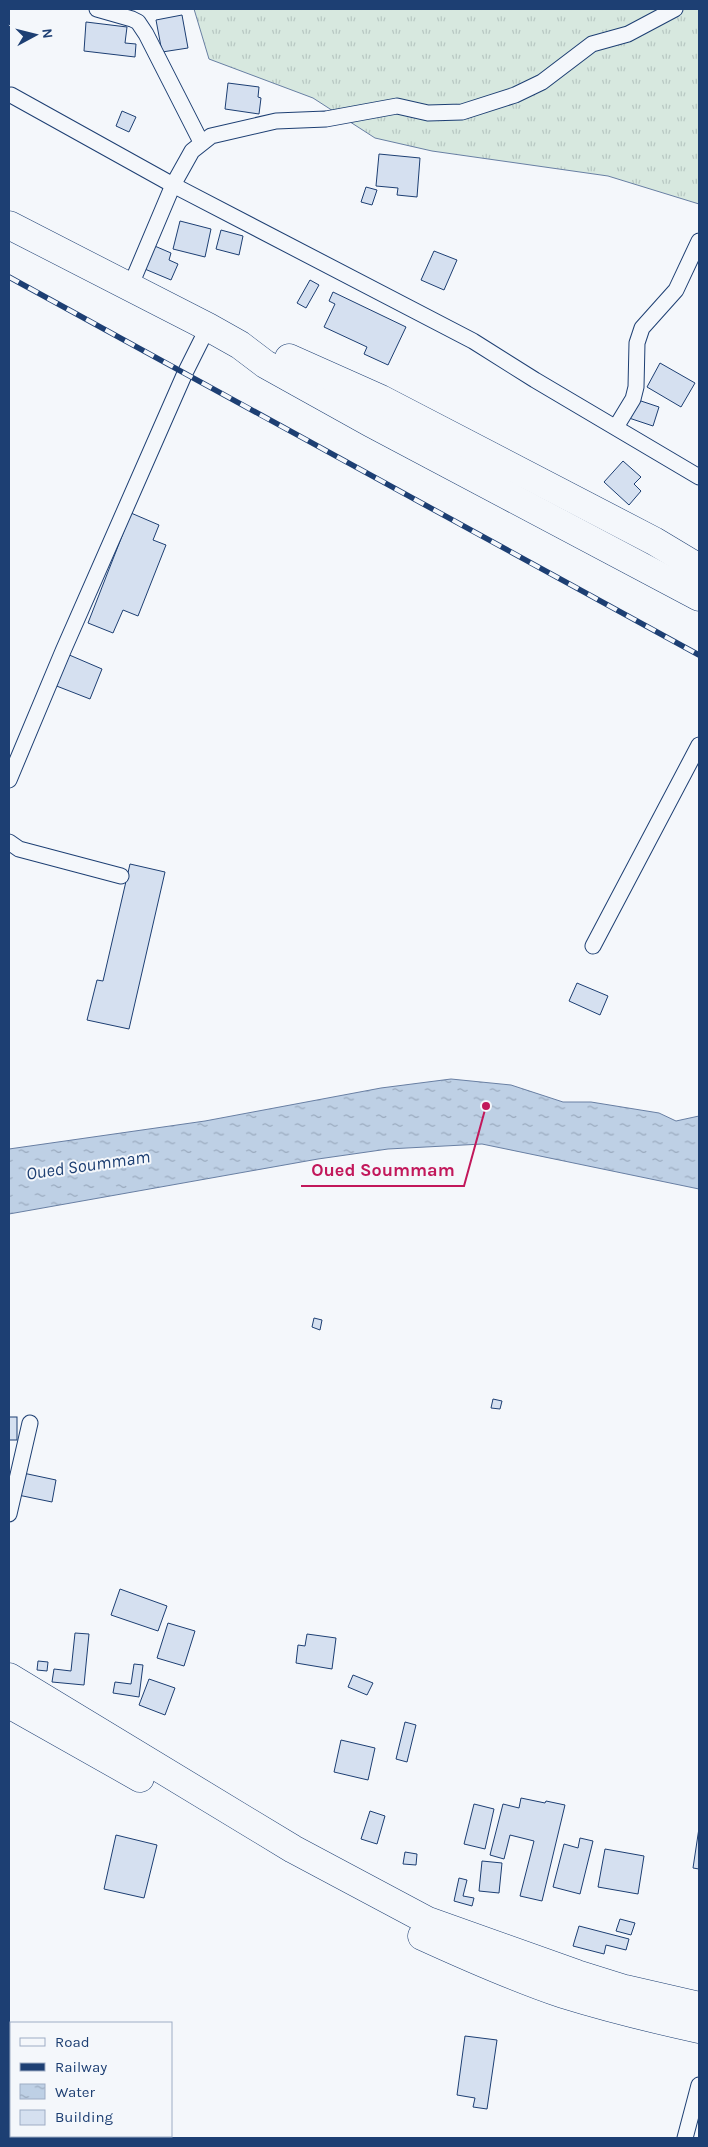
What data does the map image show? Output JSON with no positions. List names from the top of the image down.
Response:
{
  "water": ["Oued Soummam"],
  "places": ["Oued Soummam"],
  "legend": [
    "Road",
    "Railway",
    "Water",
    "Building"
  ],
  "north": "right"
}
